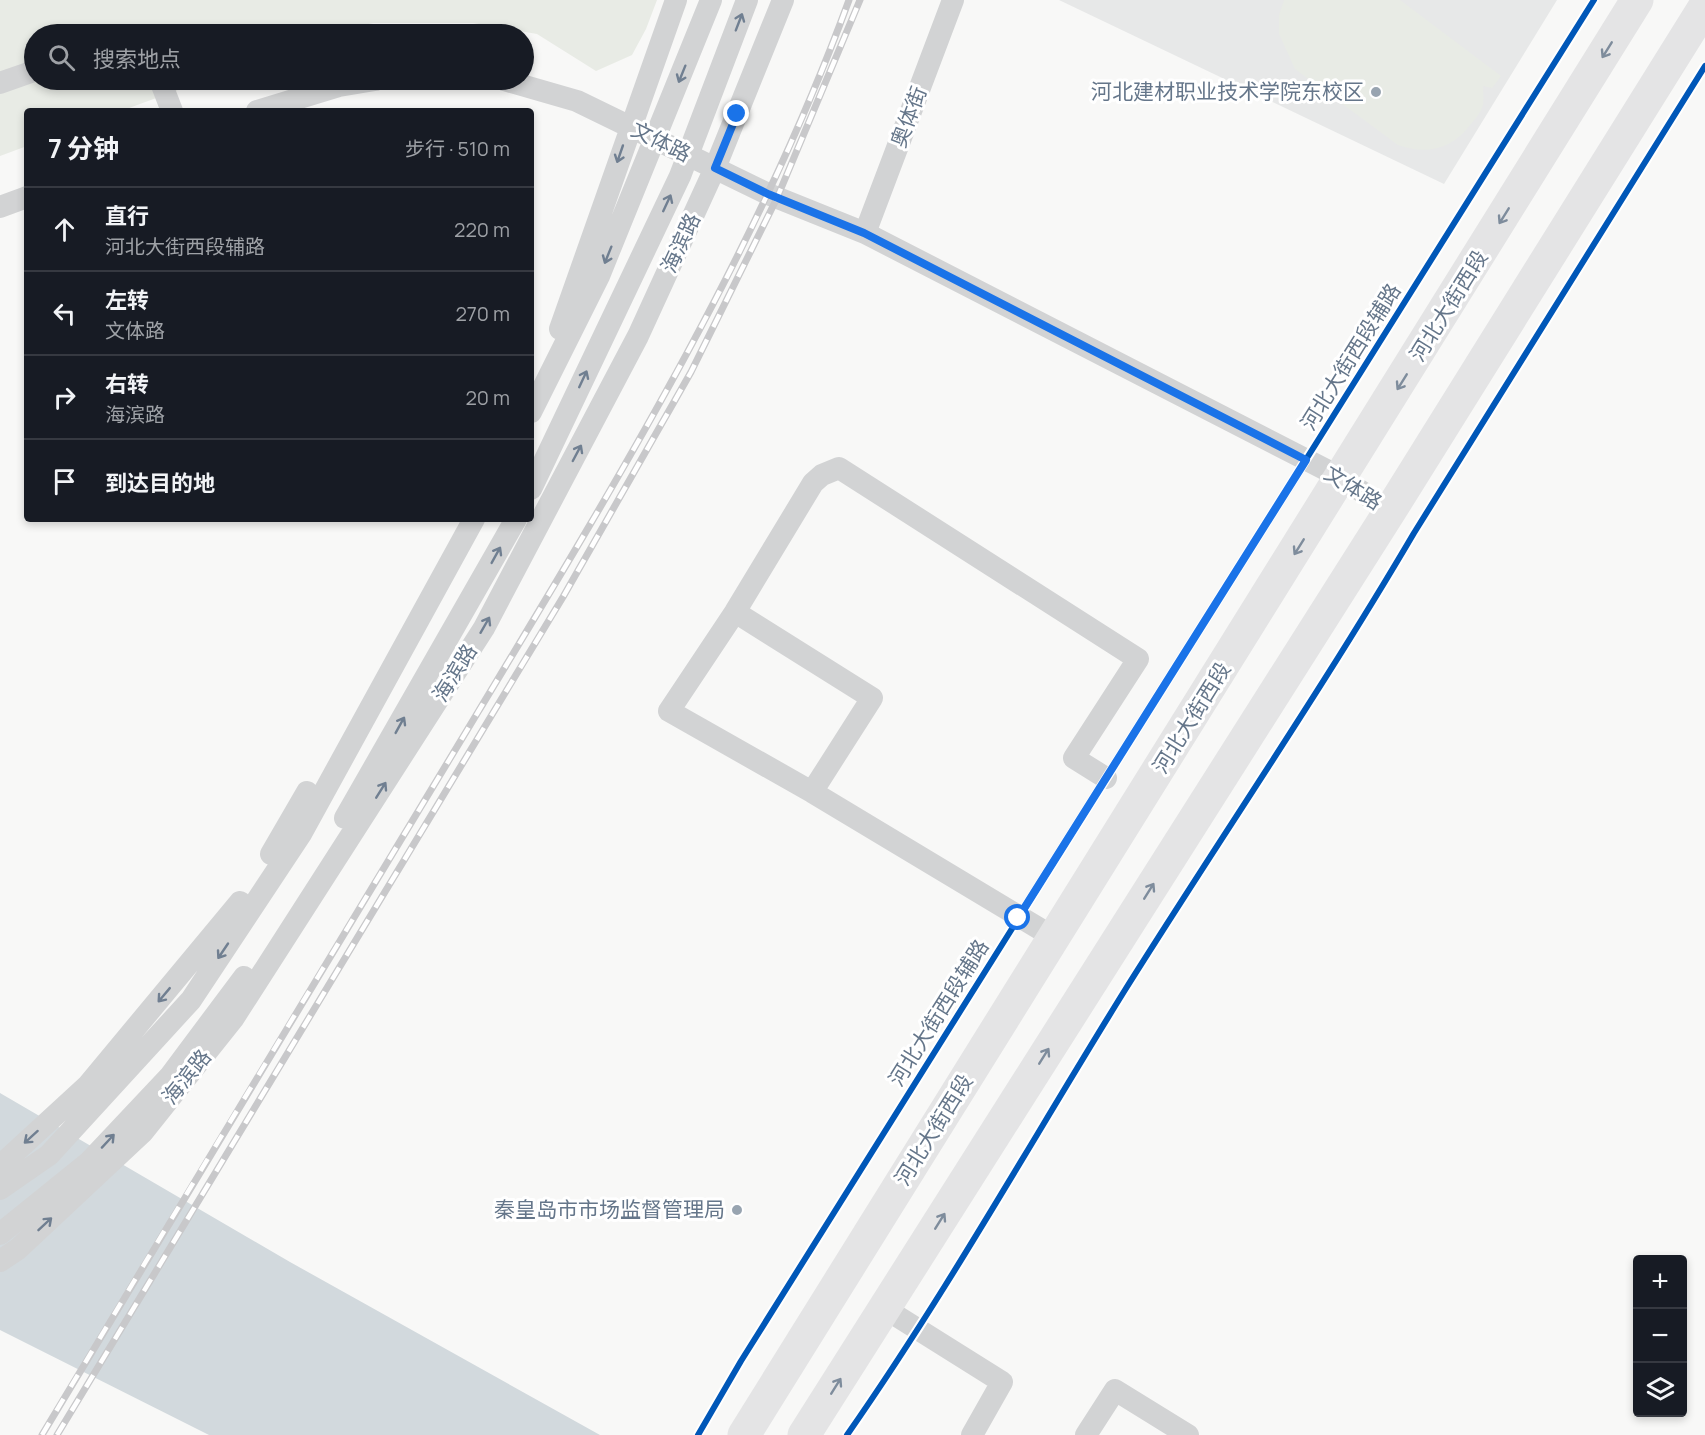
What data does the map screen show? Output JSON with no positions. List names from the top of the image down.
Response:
{
  "streets": {
    "highway": ["河北大街西段"],
    "street": ["奥体街", "文体路", "海滨路"],
    "cycle path": ["河北大街西段辅路"]
  },
  "crossings": [
    ["奥体街", "文体路"],
    ["文体路", "海滨路"],
    ["文体路", "河北大街西段"]
  ],
  "places": ["河北建材职业技术学院东校区", "秦皇岛市市场监督管理局"],
  "page": {
    "search": "搜索地点",
    "heading": ["7 分钟", "步行 · 510 m"],
    "list": [
      ["直行", "河北大街西段辅路", "220 m"],
      ["左转", "文体路", "270 m"],
      ["右转", "海滨路", "20 m"],
      "到达目的地"
    ],
    "map_buttons": ["+", "−"]
  }
}
